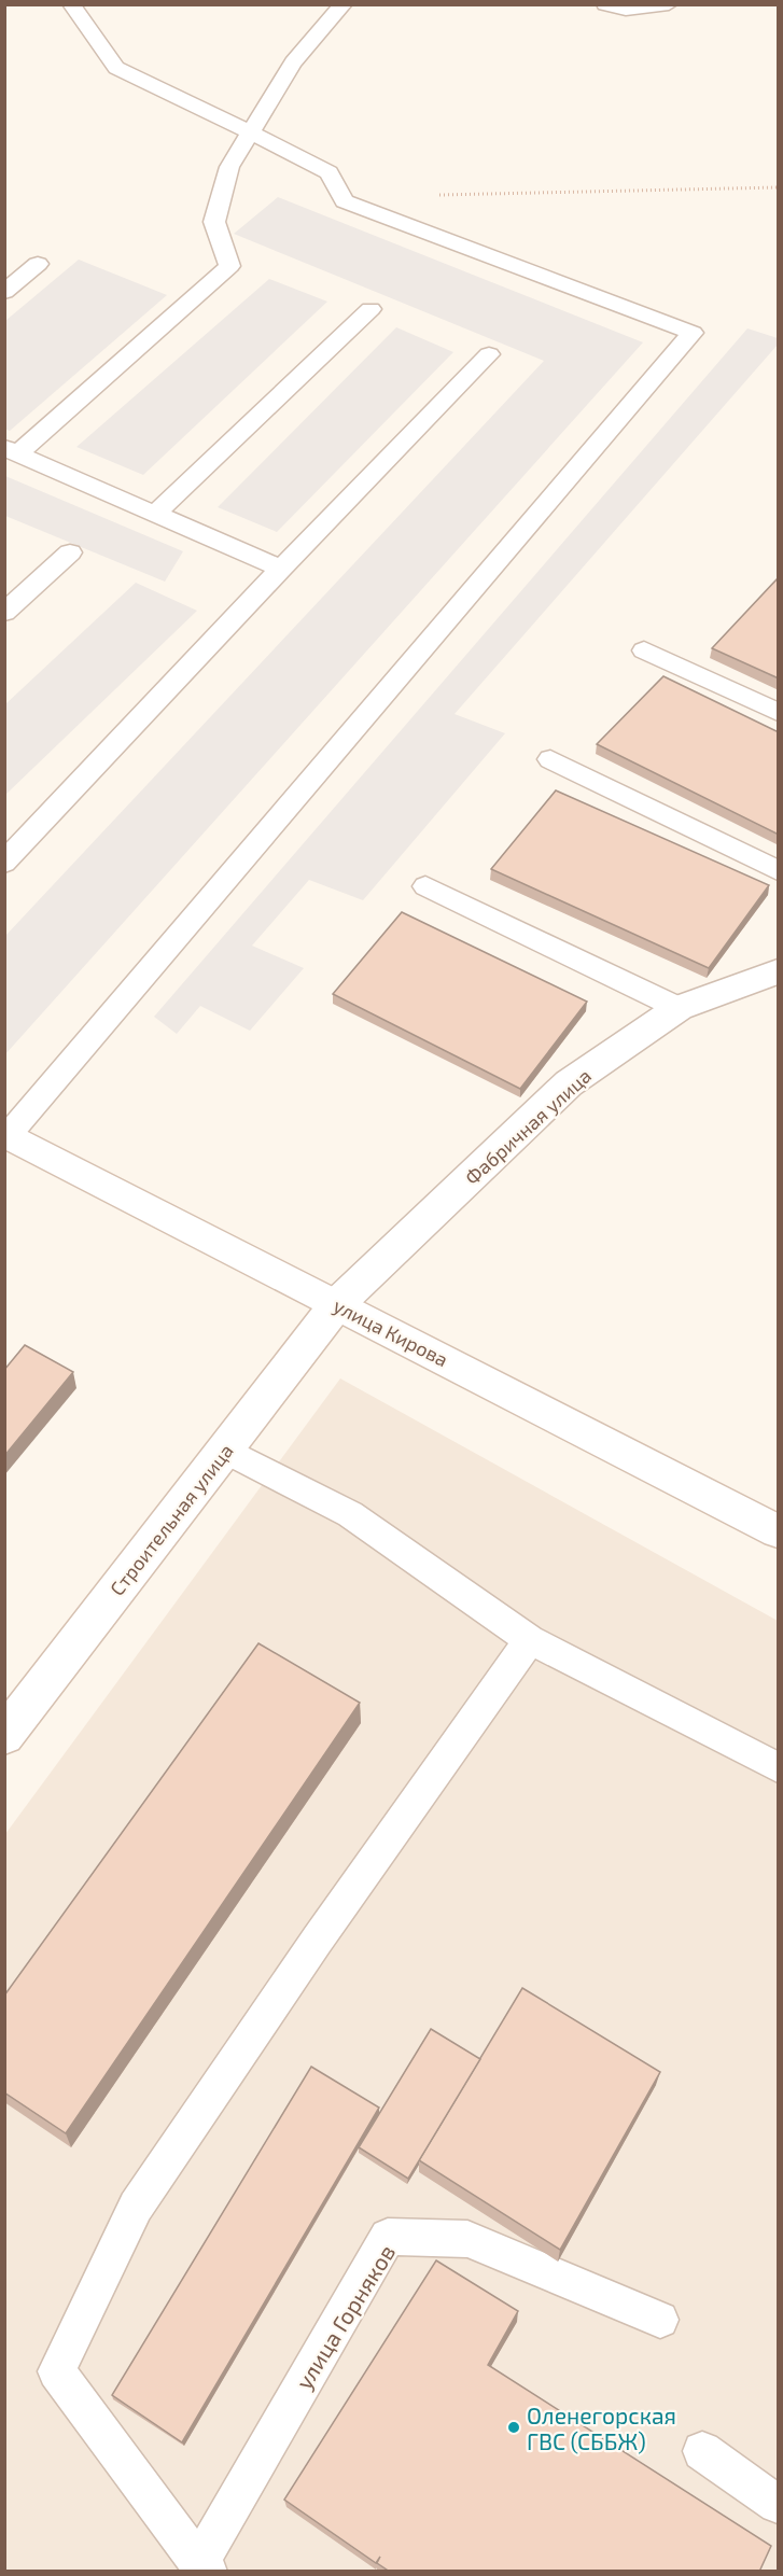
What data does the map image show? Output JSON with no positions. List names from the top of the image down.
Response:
{
  "streets": {
    "street": ["Фабричная улица", "улица Кирова", "Строительная улица"],
    "lane": ["улица Горняков"]
  },
  "crossings": [
    ["Фабричная улица", "улица Кирова"],
    ["Фабричная улица", "Строительная улица"],
    ["улица Кирова", "Строительная улица"]
  ],
  "places": ["Оленегорская ГВС (СББЖ)"]
}
